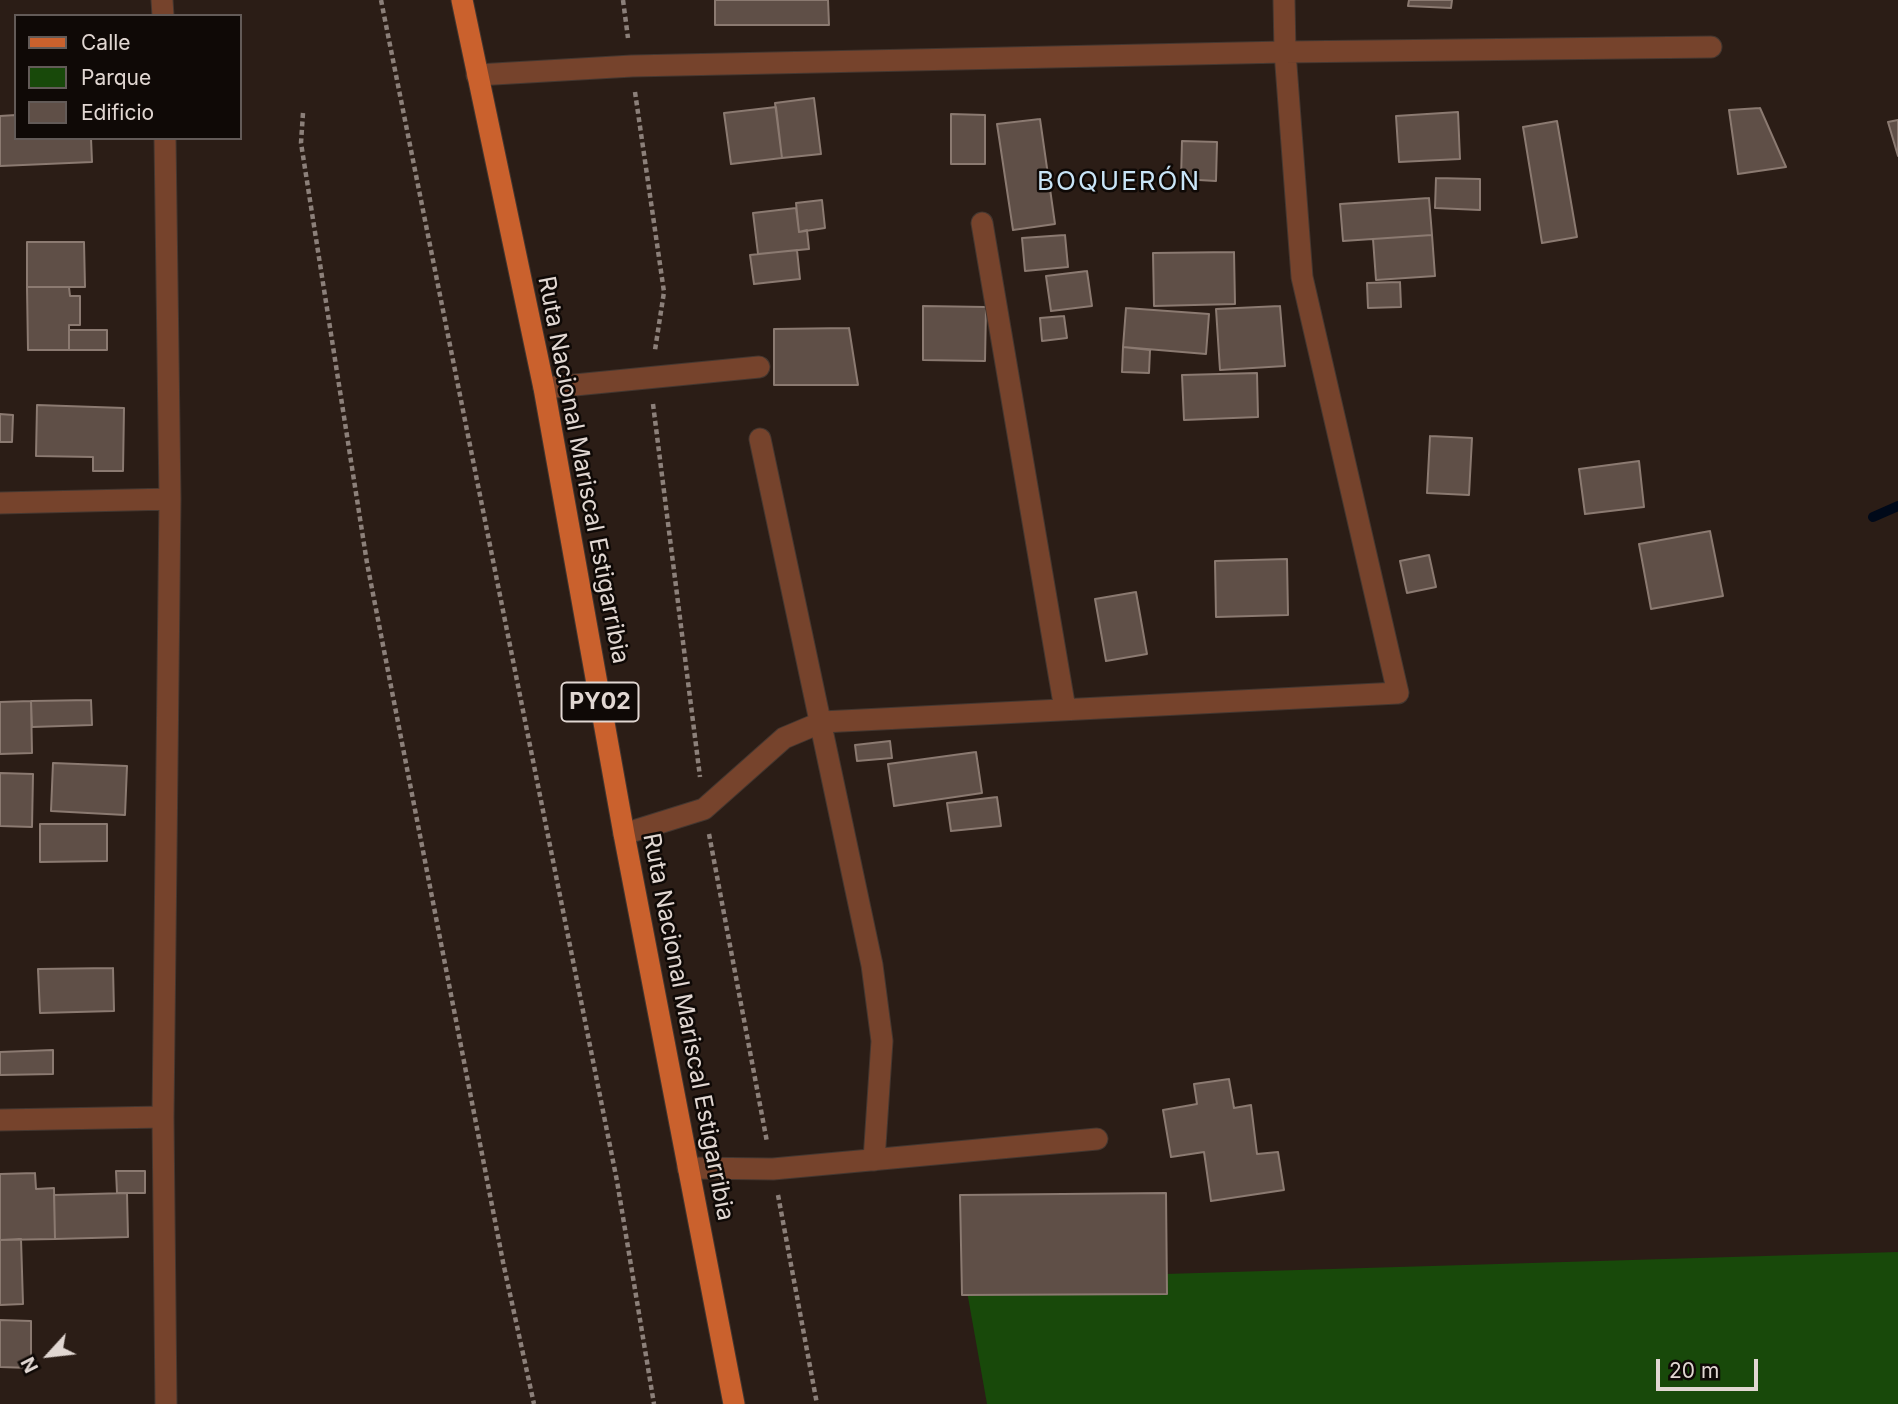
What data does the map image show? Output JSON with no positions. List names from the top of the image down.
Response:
{
  "streets": {
    "main road": ["Ruta Nacional Mariscal Estigarribia", "PY02"]
  },
  "districts": ["BOQUERÓN"],
  "legend": ["Calle", "Parque", "Edificio"],
  "scale_bar": "20 m",
  "north": "bottom left"
}
